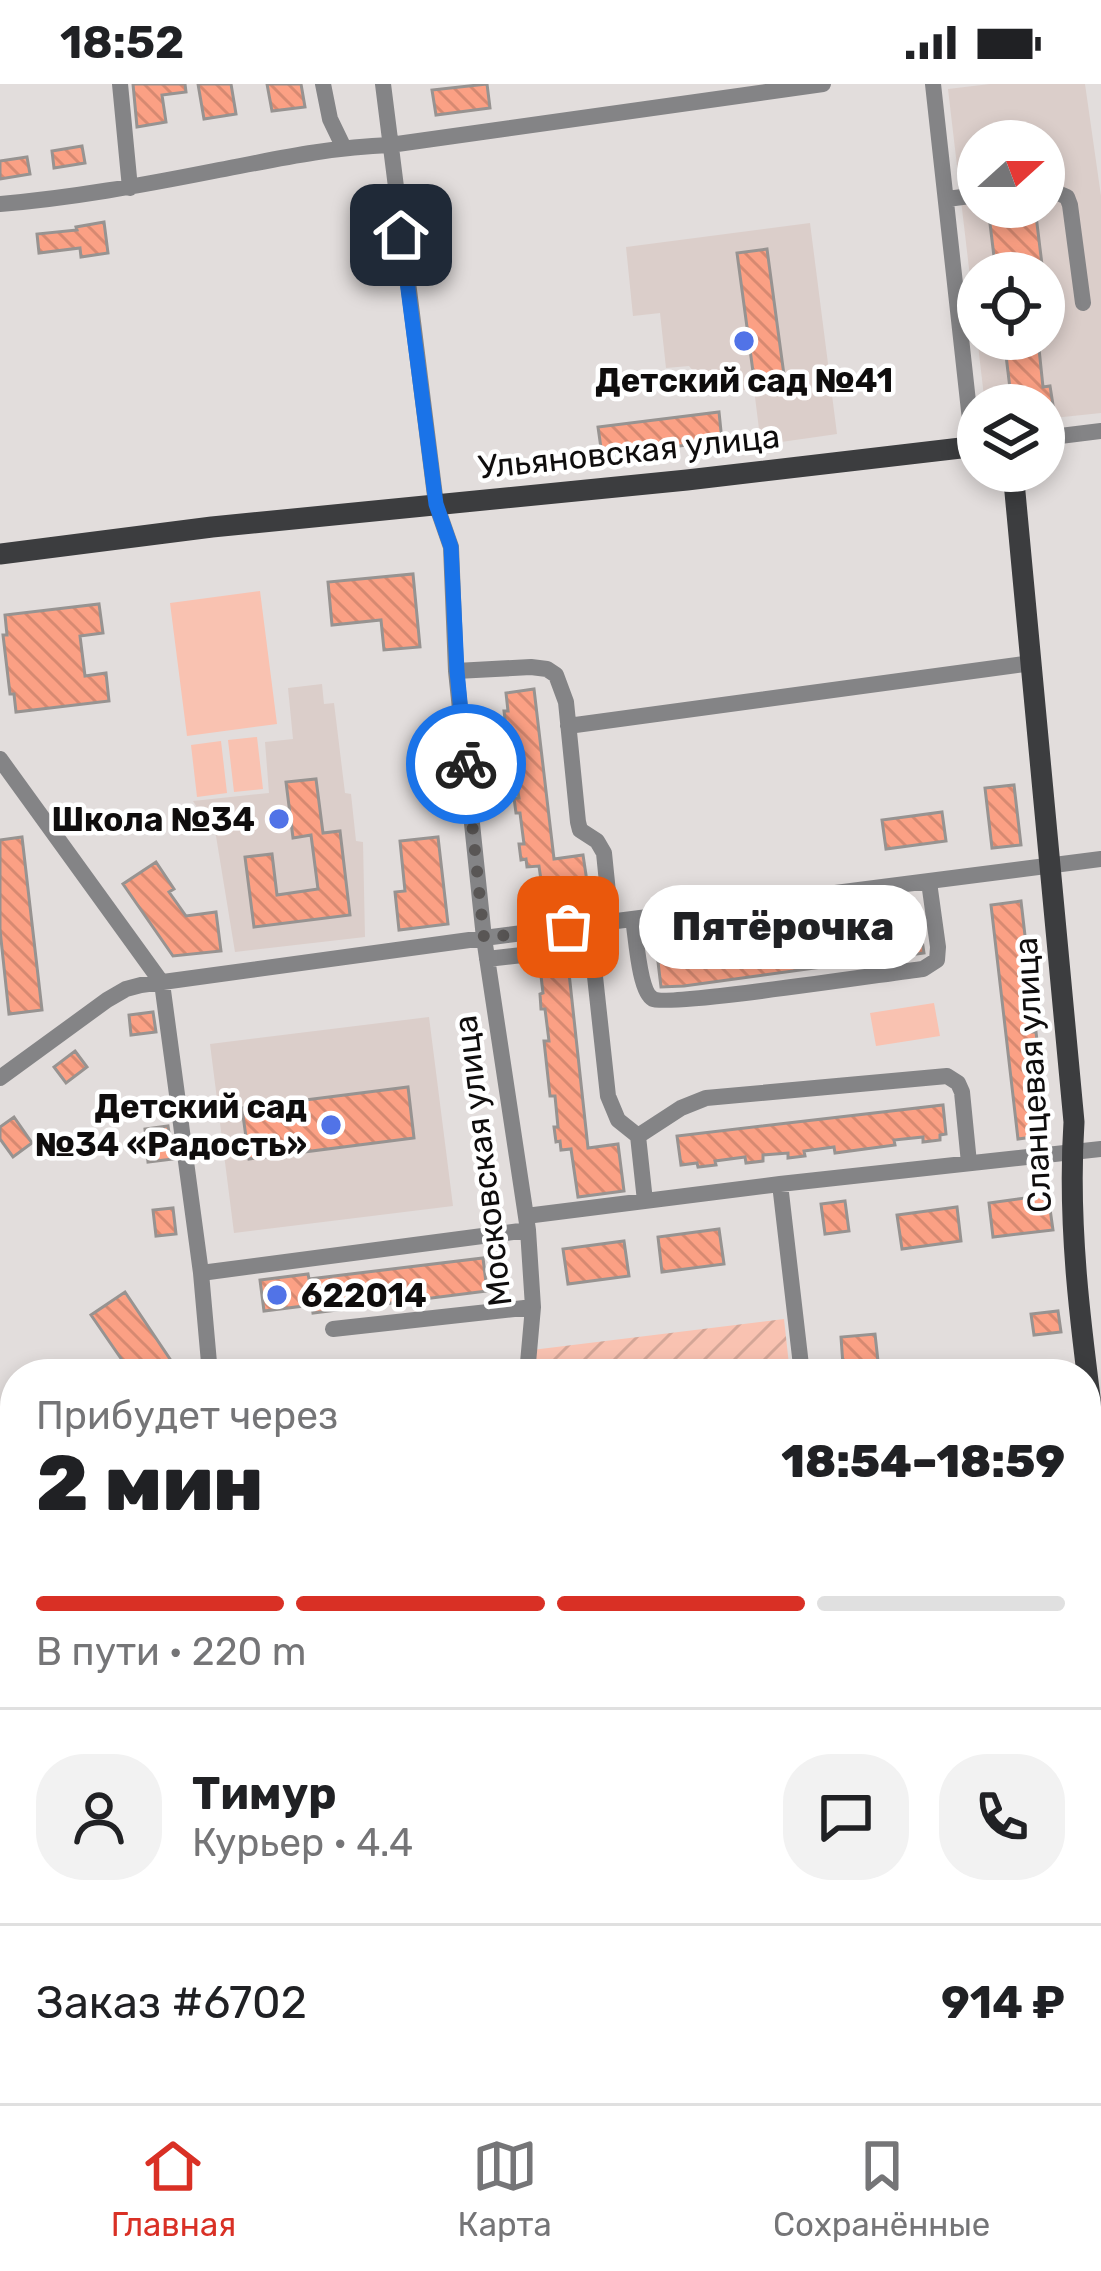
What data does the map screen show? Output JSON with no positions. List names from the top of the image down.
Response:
{
  "streets": {
    "main road": ["Ульяновская улица", "Сланцевая улица"],
    "street": ["Московская улица"]
  },
  "crossings": [
    ["Ульяновская улица", "Московская улица"]
  ],
  "places": [
    "Детский сад №41",
    "Школа №34",
    "Пятёрочка",
    "Детский сад №34 «Радость»",
    "622014"
  ],
  "north": "right",
  "page": {
    "status": "18:52",
    "bubble": "Пятёрочка",
    "heading": ["2 мин", "Прибудет через", "18:54–18:59"],
    "panel": [
      "Тимур",
      "Курьер · 4.4",
      "Заказ #6702",
      "914 ₽"
    ],
    "bar": "В пути · 220 m",
    "tabs": ["Главная", "Карта", "Сохранённые"]
  }
}
